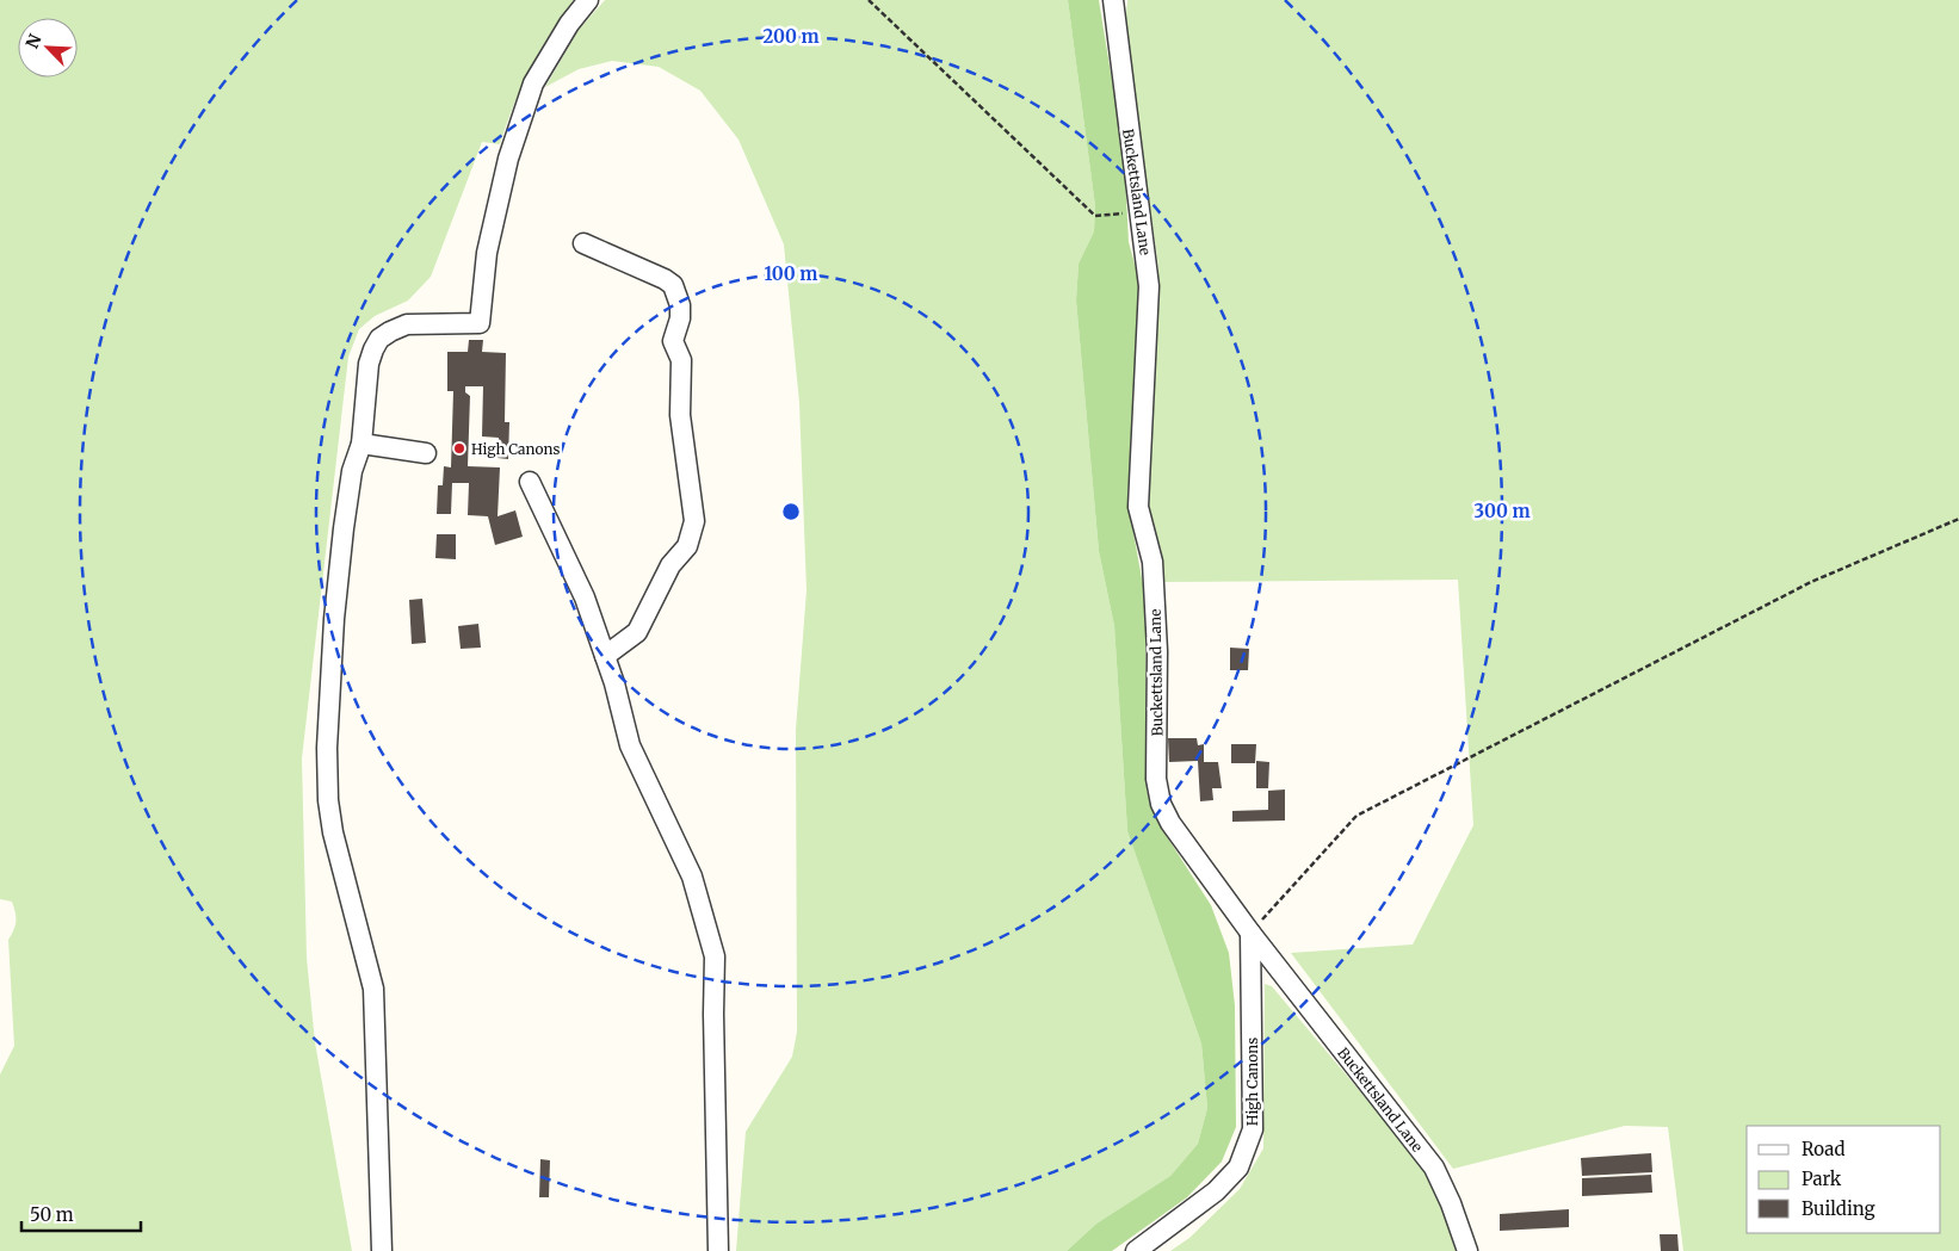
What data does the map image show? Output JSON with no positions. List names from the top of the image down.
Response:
{
  "streets": {
    "street": ["Buckettsland Lane", "High Canons"]
  },
  "crossings": [
    ["Buckettsland Lane", "High Canons"]
  ],
  "places": ["High Canons"],
  "legend": ["Road", "Park", "Building"],
  "scale_bar": "50 m",
  "north": "top left",
  "rings": ["200 m", "100 m", "300 m"]
}
